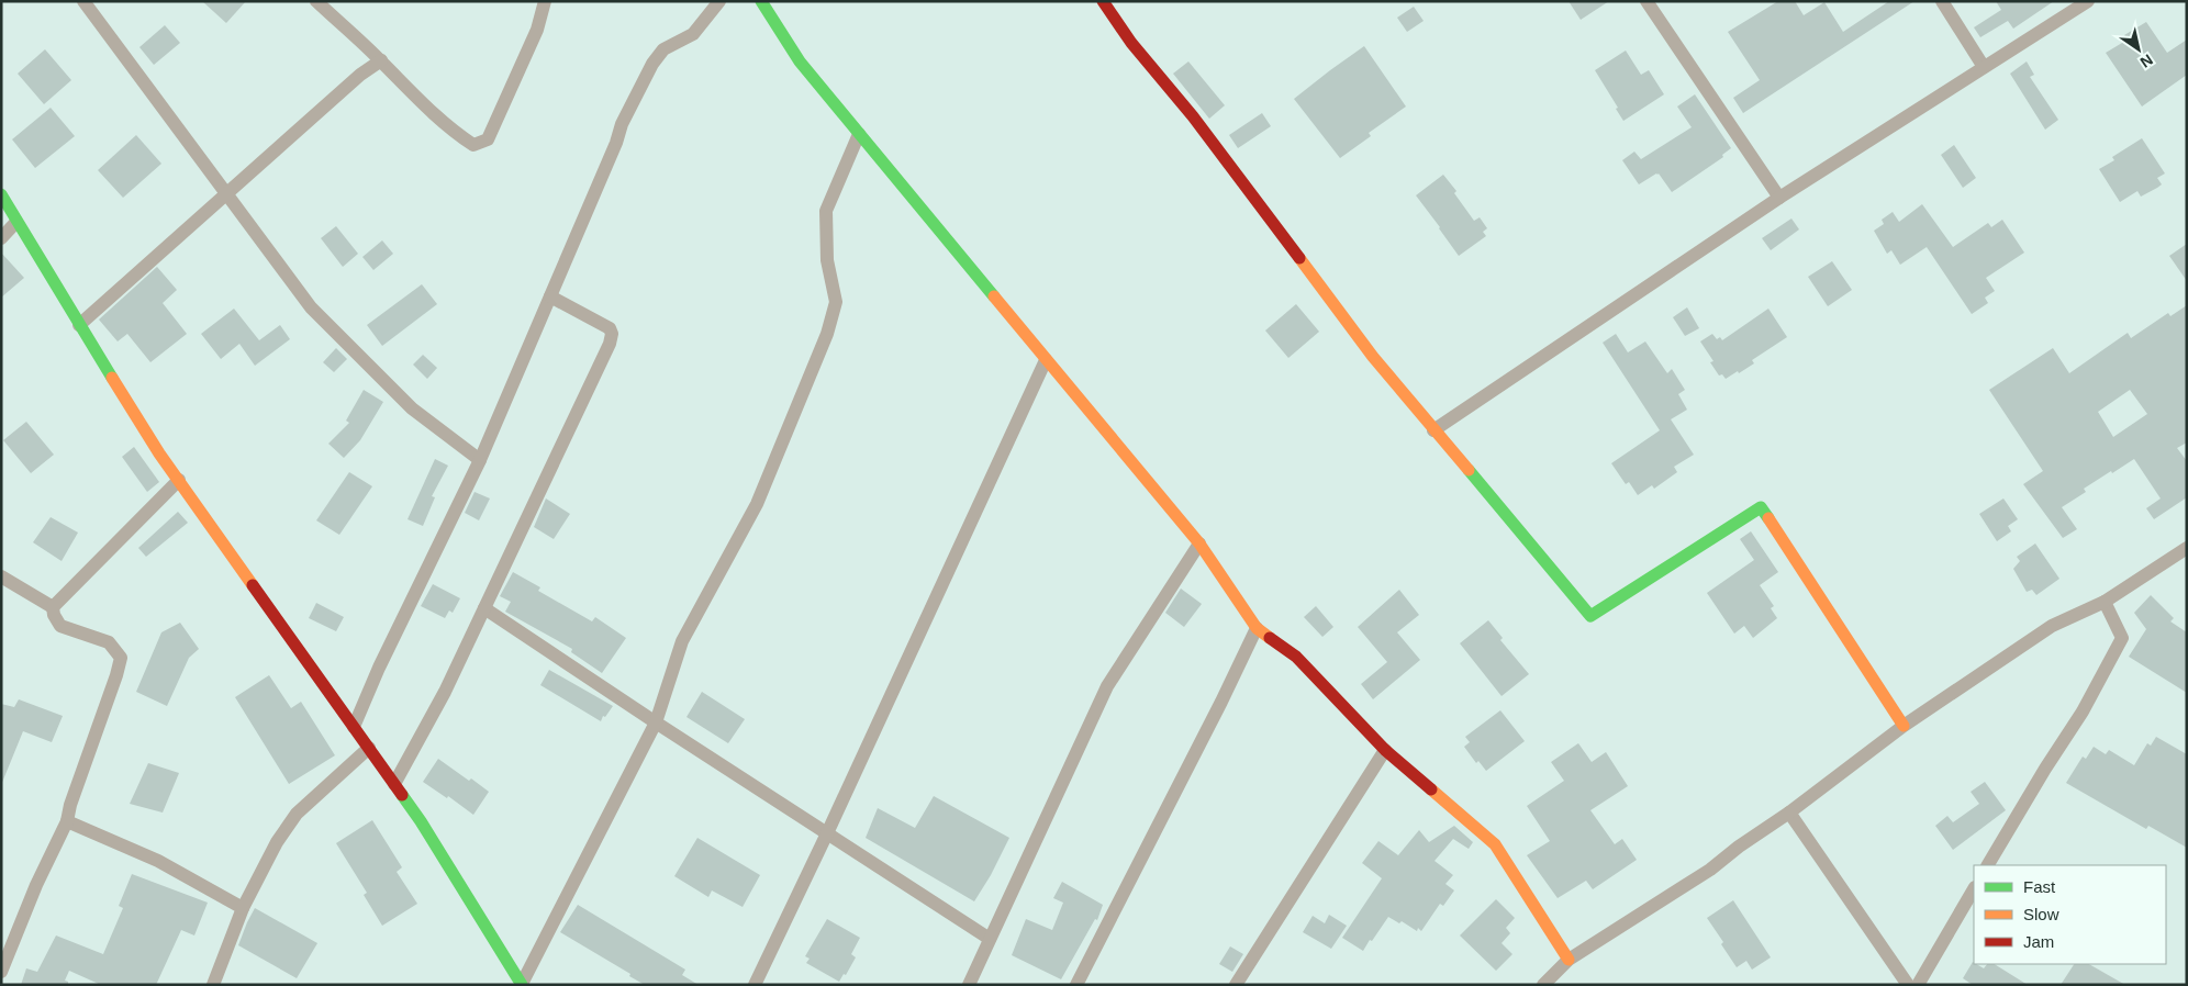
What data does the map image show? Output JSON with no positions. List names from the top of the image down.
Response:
{
  "legend": ["Fast", "Slow", "Jam"],
  "north": "bottom right"
}
